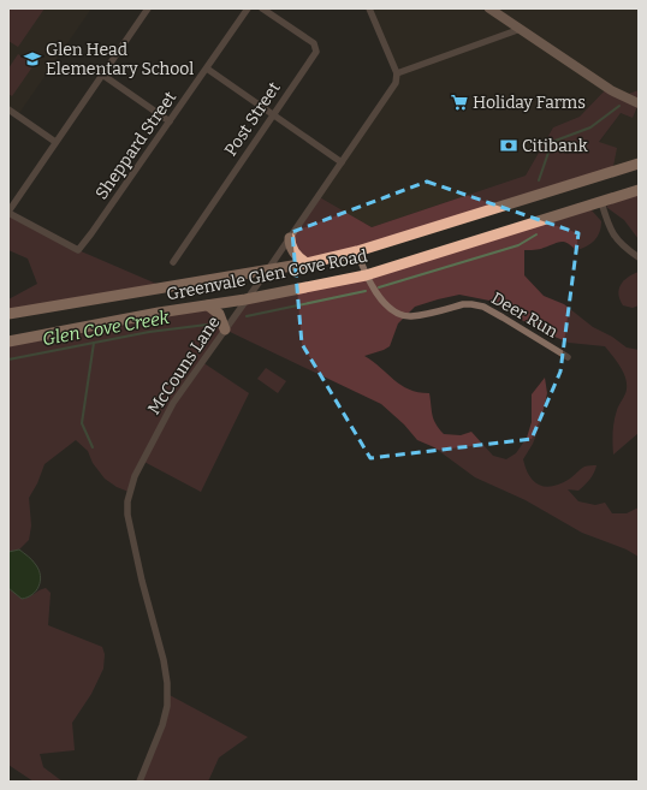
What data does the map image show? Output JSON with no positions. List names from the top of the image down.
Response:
{
  "streets": {
    "main road": ["Greenvale Glen Cove Road"],
    "street": [
      "Post Street",
      "Sheppard Street",
      "Deer Run",
      "McCouns Lane"
    ]
  },
  "crossings": [
    ["Greenvale Glen Cove Road", "Deer Run"],
    ["Greenvale Glen Cove Road", "McCouns Lane"]
  ],
  "water": ["Glen Cove Creek"],
  "places": {
    "school or university": ["Glen Head Elementary School"],
    "supermarket": ["Holiday Farms"],
    "bank": ["Citibank"]
  }
}
